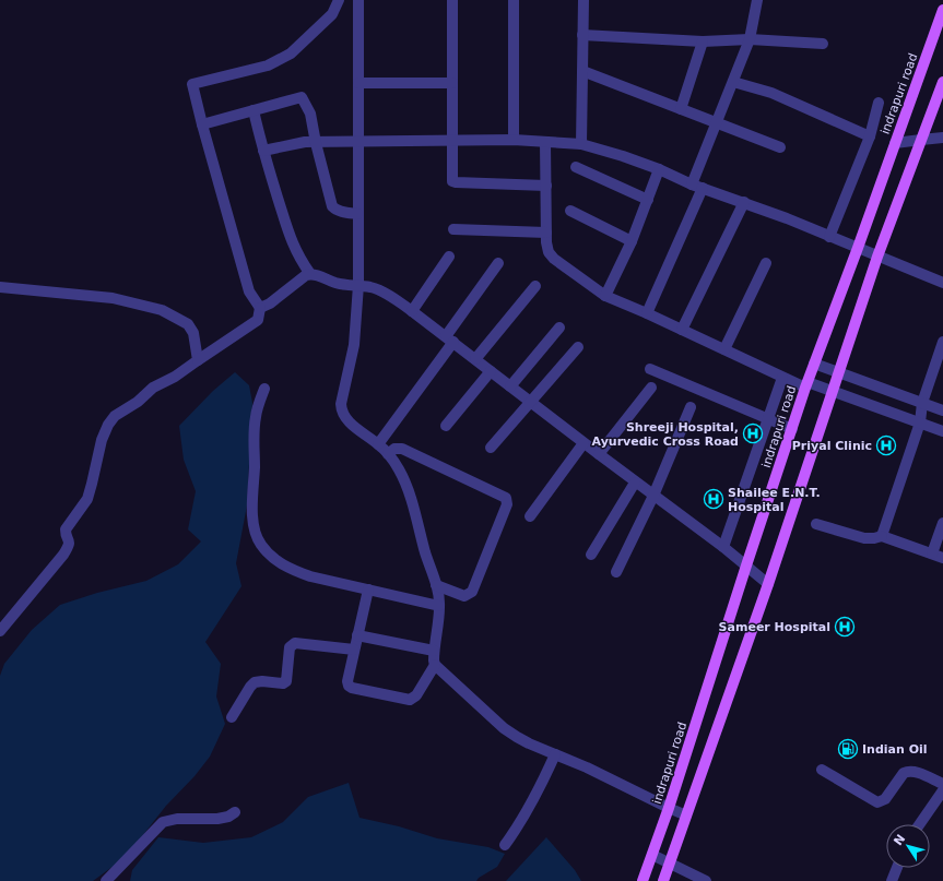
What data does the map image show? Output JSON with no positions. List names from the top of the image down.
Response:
{
  "streets": {
    "main road": ["indrapuri road"]
  },
  "places": {
    "hospital": [
      "Shreeji Hospital, Ayurvedic Cross Road",
      "Priyal Clinic",
      "Shailee E.N.T. Hospital",
      "Sameer Hospital"
    ],
    "fuel station": ["Indian Oil"]
  },
  "north": "top left"
}
